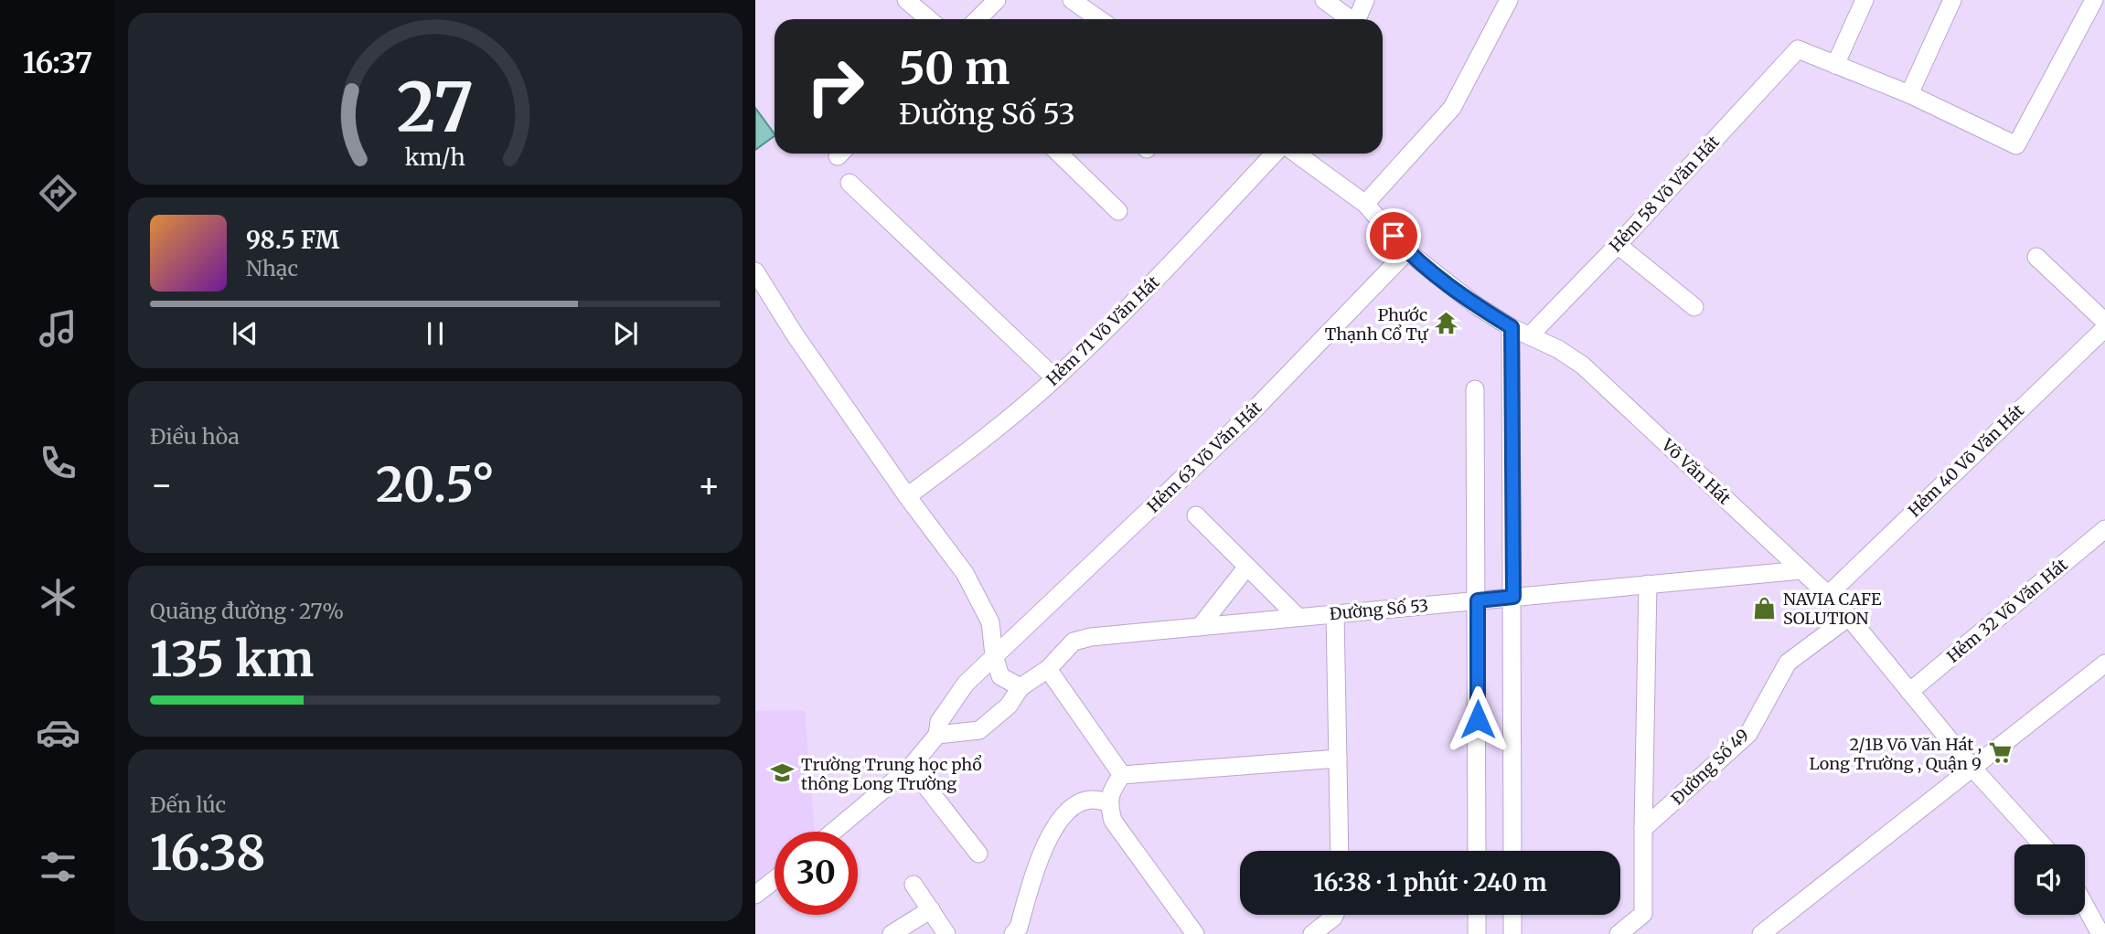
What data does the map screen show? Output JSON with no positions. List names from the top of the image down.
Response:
{
  "streets": {
    "street": [
      "Hẻm 58 Võ Văn Hát",
      "Hẻm 71 Võ Văn Hát",
      "Hẻm 63 Võ Văn Hát",
      "Hẻm 40 Võ Văn Hát",
      "Võ Văn Hát",
      "Đường Số 53",
      "Hẻm 32 Võ Văn Hát",
      "Đường Số 49"
    ]
  },
  "crossings": [
    ["Hẻm 58 Võ Văn Hát", "Võ Văn Hát"],
    ["Hẻm 63 Võ Văn Hát", "Võ Văn Hát"],
    ["Hẻm 63 Võ Văn Hát", "Đường Số 53"],
    ["Hẻm 40 Võ Văn Hát", "Võ Văn Hát"],
    ["Võ Văn Hát", "Đường Số 53"],
    ["Võ Văn Hát", "Hẻm 32 Võ Văn Hát"],
    ["Võ Văn Hát", "Đường Số 49"]
  ],
  "places": {
    "temple": ["Phước Thạnh Cổ Tự"],
    "shop": ["NAVIA CAFE SOLUTION"],
    "supermarket": ["2/1B Võ Văn Hát , Long Trường , Quận 9"],
    "school or university": ["Trường Trung học phổ thông Long Trường"]
  },
  "page": {
    "tabs": "16:37",
    "turn": ["50 m", "Đường Số 53"],
    "song": ["98.5 FM", "Nhạc"],
    "tile": [
      "Điều hòa",
      ["Quãng đường · 27%", "135 km"],
      ["Đến lúc", "16:38"]
    ],
    "heat": ["−", "20.5°", "+"],
    "limit": "30",
    "trip": "16:38 · 1 phút · 240 m",
    "gauge": ["27", "km/h"]
  }
}
